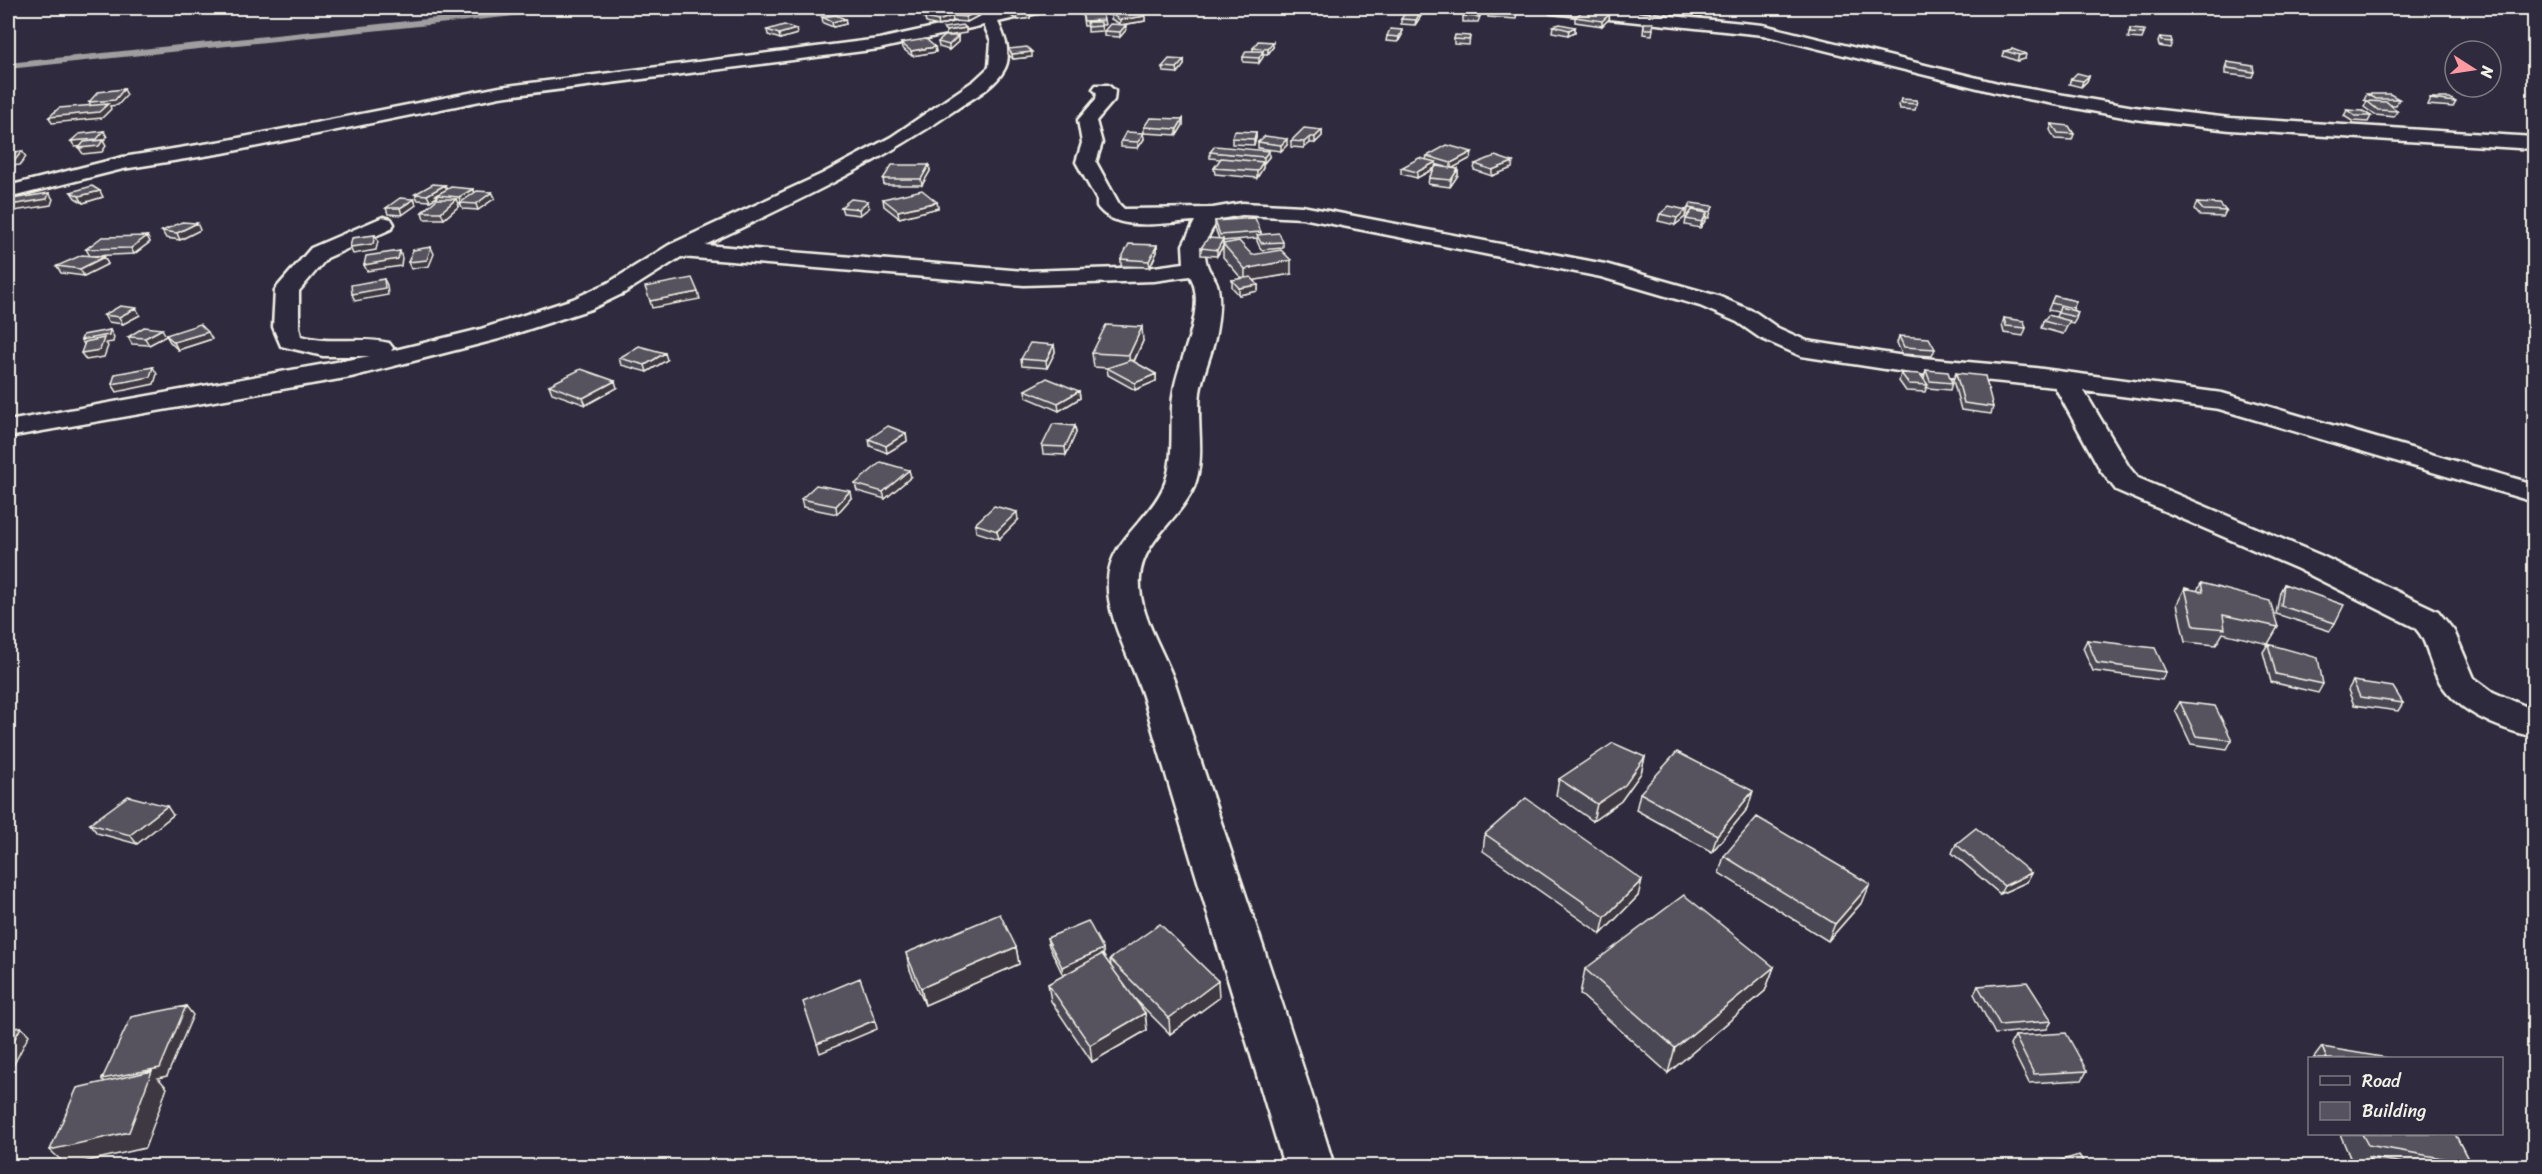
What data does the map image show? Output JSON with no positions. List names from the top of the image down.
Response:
{
  "legend": ["Road", "Building"],
  "north": "right"
}
